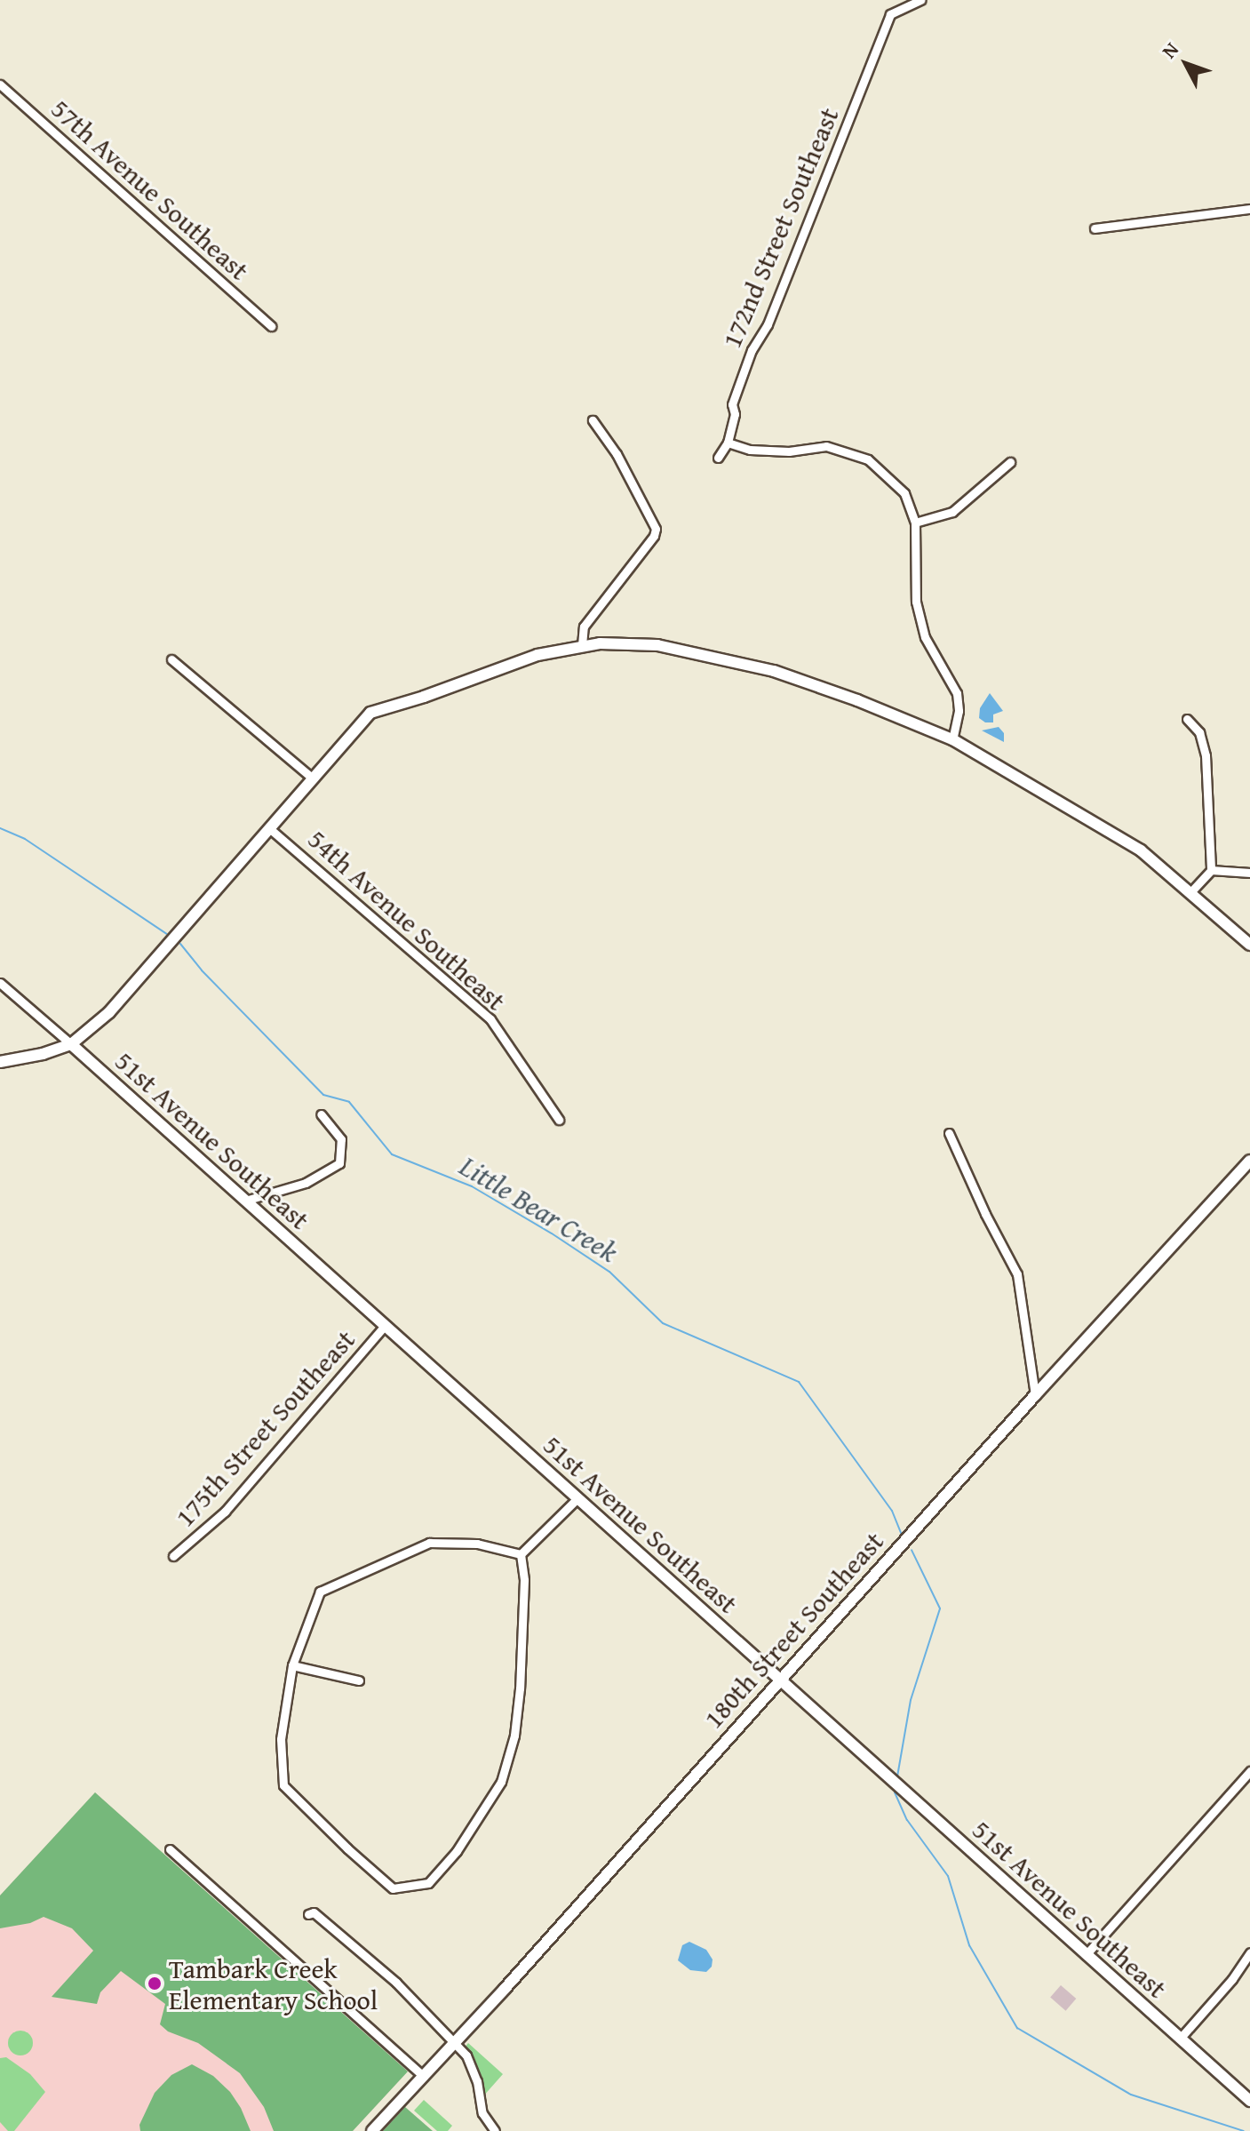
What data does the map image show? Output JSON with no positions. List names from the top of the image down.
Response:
{
  "streets": {
    "street": [
      "57th Avenue Southeast",
      "172nd Street Southeast",
      "54th Avenue Southeast",
      "51st Avenue Southeast",
      "175th Street Southeast",
      "180th Street Southeast"
    ]
  },
  "crossings": [
    ["51st Avenue Southeast", "175th Street Southeast"],
    ["51st Avenue Southeast", "180th Street Southeast"]
  ],
  "water": ["Little Bear Creek"],
  "places": ["Tambark Creek Elementary School"],
  "north": "top left"
}
